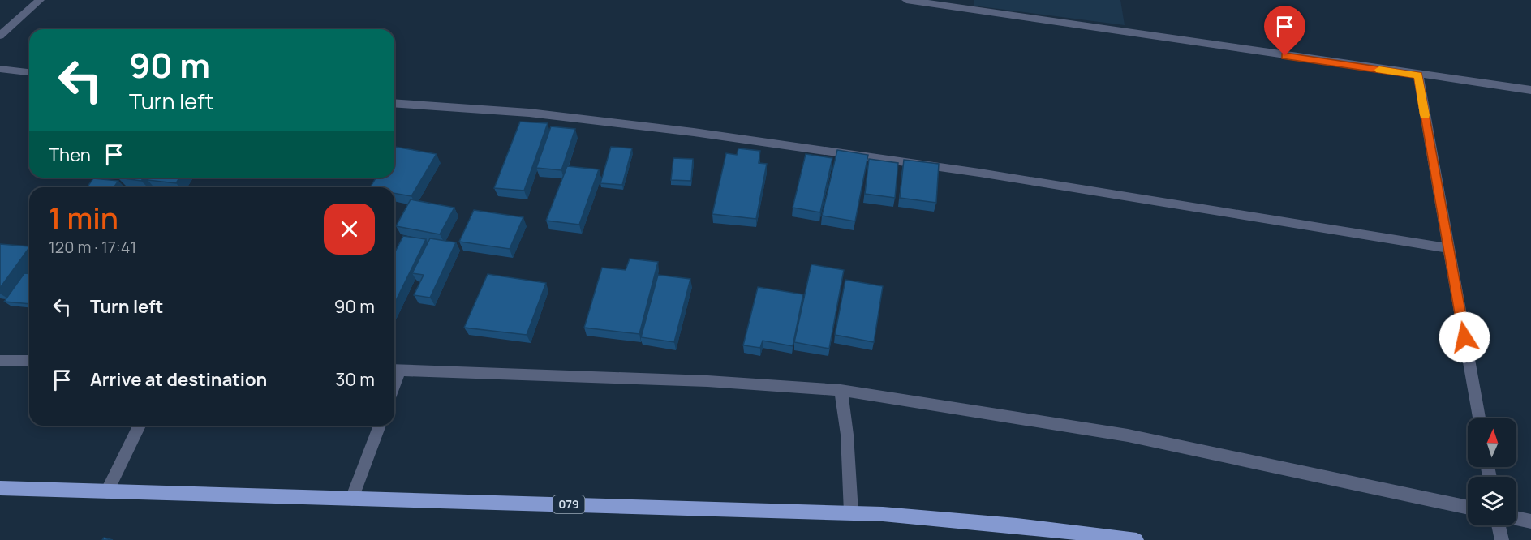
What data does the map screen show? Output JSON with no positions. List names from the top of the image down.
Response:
{
  "streets": {
    "main road": ["079"]
  },
  "north": "top",
  "page": {
    "turn": ["90 m", "Turn left"],
    "then": "Then",
    "heading": ["1 min", "120 m · 17:41"],
    "list": [
      {
        "name": "Turn left",
        "value": "90 m"
      },
      {
        "name": "Arrive at destination",
        "value": "30 m"
      }
    ]
  }
}
